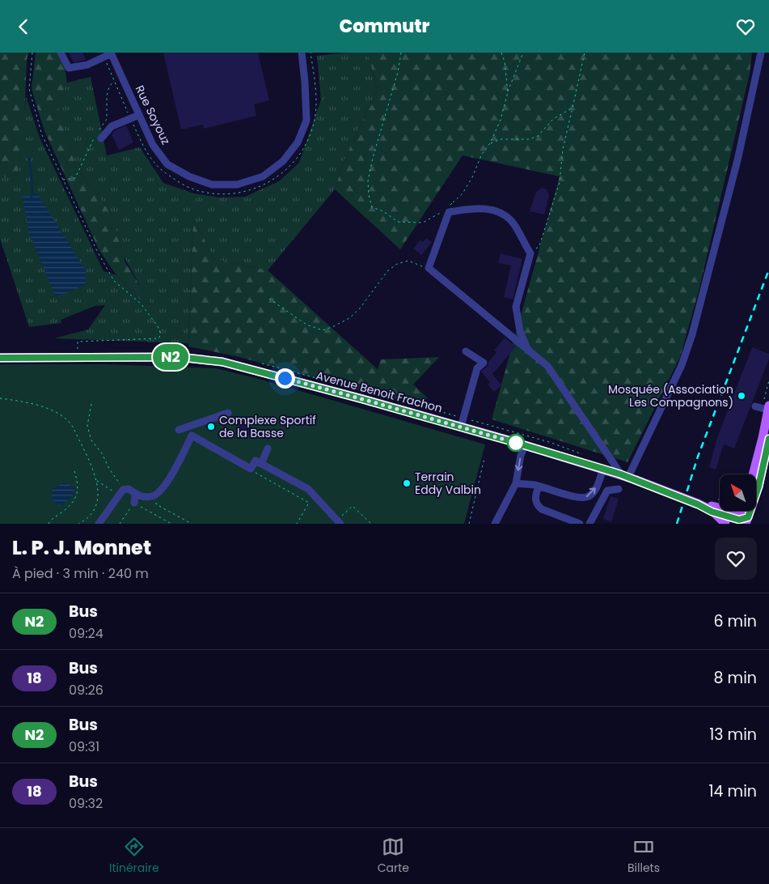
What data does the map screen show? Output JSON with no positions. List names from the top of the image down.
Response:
{
  "streets": {
    "main road": ["Avenue Benoit Frachon"],
    "street": ["Rue Soyouz"]
  },
  "places": ["Mosquée (Association Les Compagnons)", "Complexe Sportif de la Basse", "Terrain Eddy Valbin"],
  "lines": ["bus line N2"],
  "north": "top left",
  "page": {
    "header": "Commutr",
    "on_map": "N2",
    "heading": ["L. P. J. Monnet", "À pied · 3 min · 240 m"],
    "list": [
      {
        "mark": "N2",
        "name": "Bus",
        "note": "09:24",
        "value": "6 min"
      },
      {
        "mark": "18",
        "name": "Bus",
        "note": "09:26",
        "value": "8 min"
      },
      {
        "mark": "N2",
        "name": "Bus",
        "note": "09:31",
        "value": "13 min"
      },
      {
        "mark": "18",
        "name": "Bus",
        "note": "09:32",
        "value": "14 min"
      }
    ],
    "tabs": ["Itinéraire", "Carte", "Billets"]
  }
}
